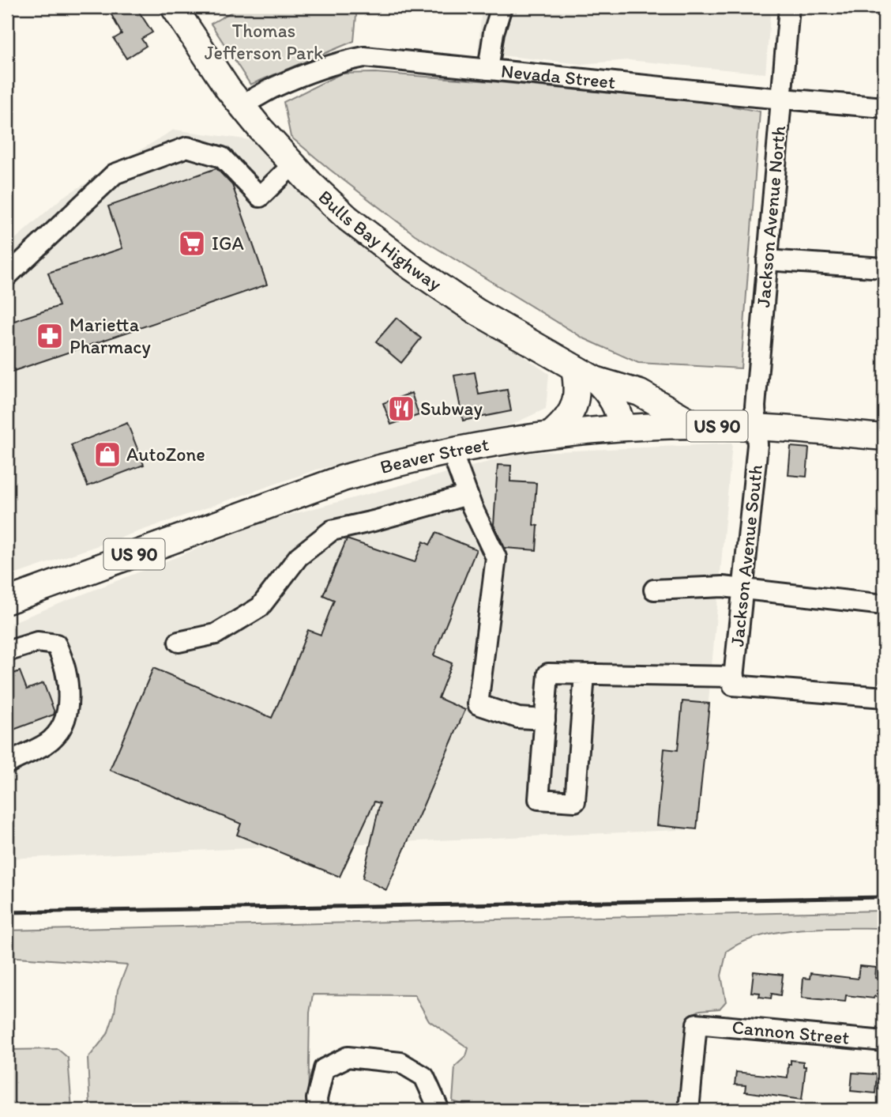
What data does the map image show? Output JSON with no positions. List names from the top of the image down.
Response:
{
  "streets": {
    "main road": ["Bulls Bay Highway", "US 90", "Beaver Street"],
    "street": [
      "Nevada Street",
      "Jackson Avenue North",
      "Jackson Avenue South",
      "Cannon Street"
    ]
  },
  "crossings": [
    ["Nevada Street", "Jackson Avenue North"],
    ["Nevada Street", "Bulls Bay Highway"],
    ["Jackson Avenue North", "Beaver Street"],
    ["Jackson Avenue North", "Jackson Avenue South"],
    ["Bulls Bay Highway", "Beaver Street"],
    ["Beaver Street", "Jackson Avenue South"]
  ],
  "parks": ["Thomas Jefferson Park"],
  "places": {
    "supermarket": ["IGA"],
    "pharmacy": ["Marietta Pharmacy"],
    "restaurant": ["Subway"],
    "shop": ["AutoZone"]
  }
}
